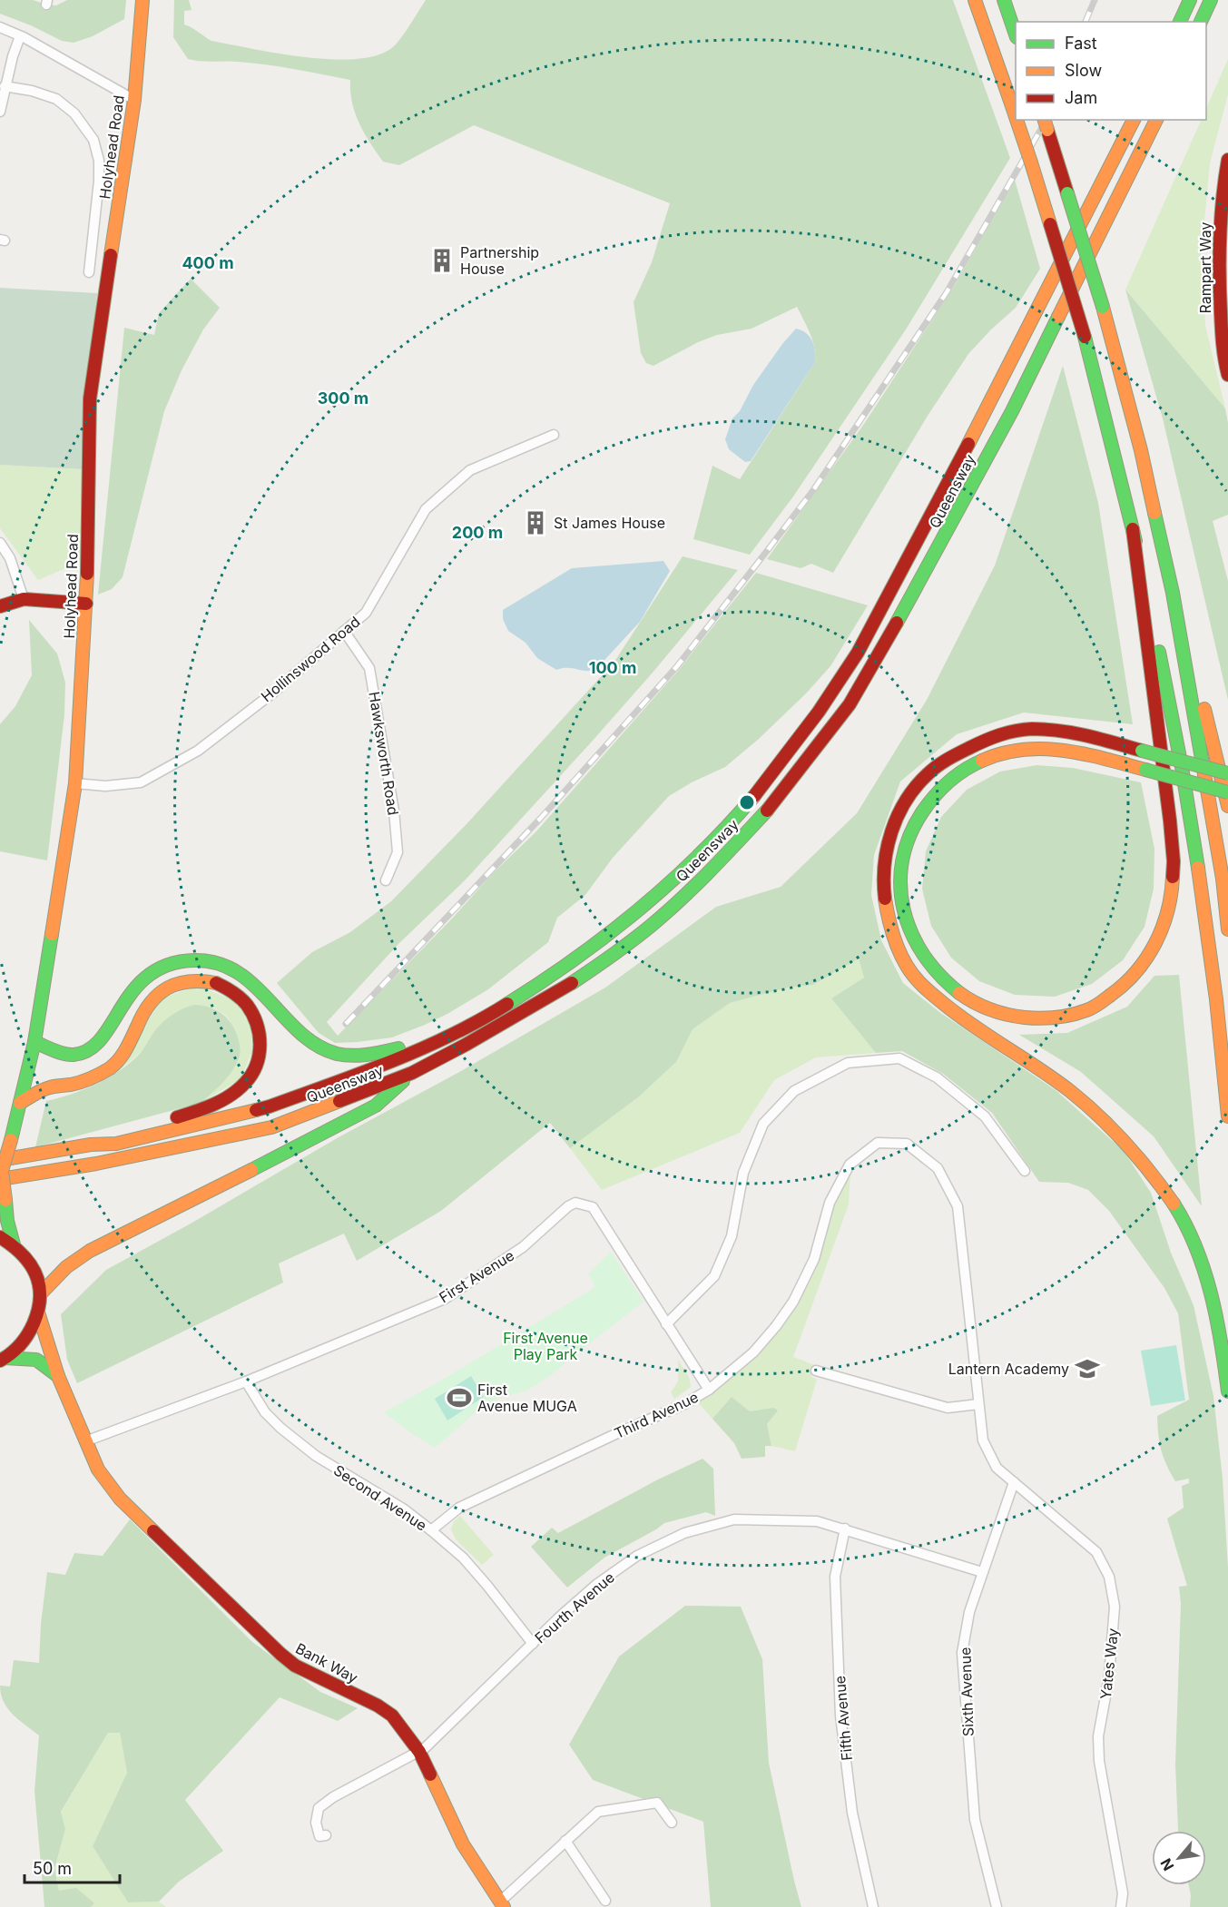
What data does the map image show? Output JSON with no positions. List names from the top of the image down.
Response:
{
  "streets": {
    "main road": [
      "Holyhead Road",
      "Rampart Way",
      "Queensway",
      "Bank Way"
    ],
    "street": [
      "Hollinswood Road",
      "Hawksworth Road",
      "First Avenue",
      "Third Avenue",
      "Second Avenue",
      "Fourth Avenue",
      "Yates Way",
      "Sixth Avenue",
      "Fifth Avenue"
    ]
  },
  "crossings": [
    ["Holyhead Road", "Queensway"],
    ["Holyhead Road", "Hollinswood Road"],
    ["Holyhead Road", "Bank Way"],
    ["Hollinswood Road", "Hawksworth Road"],
    ["First Avenue", "Third Avenue"],
    ["First Avenue", "Second Avenue"],
    ["First Avenue", "Bank Way"],
    ["Third Avenue", "Second Avenue"],
    ["Third Avenue", "Yates Way"],
    ["Second Avenue", "Fourth Avenue"],
    ["Fourth Avenue", "Bank Way"],
    ["Fourth Avenue", "Sixth Avenue"],
    ["Fourth Avenue", "Fifth Avenue"],
    ["Yates Way", "Sixth Avenue"]
  ],
  "parks": ["First Avenue Play Park"],
  "places": {
    "building": ["Partnership House", "St James House"],
    "school or university": ["Lantern Academy"],
    "sports": ["First Avenue MUGA"]
  },
  "legend": ["Fast", "Slow", "Jam"],
  "scale_bar": "50 m",
  "north": "bottom left",
  "rings": [
    "400 m",
    "300 m",
    "200 m",
    "100 m"
  ]
}
